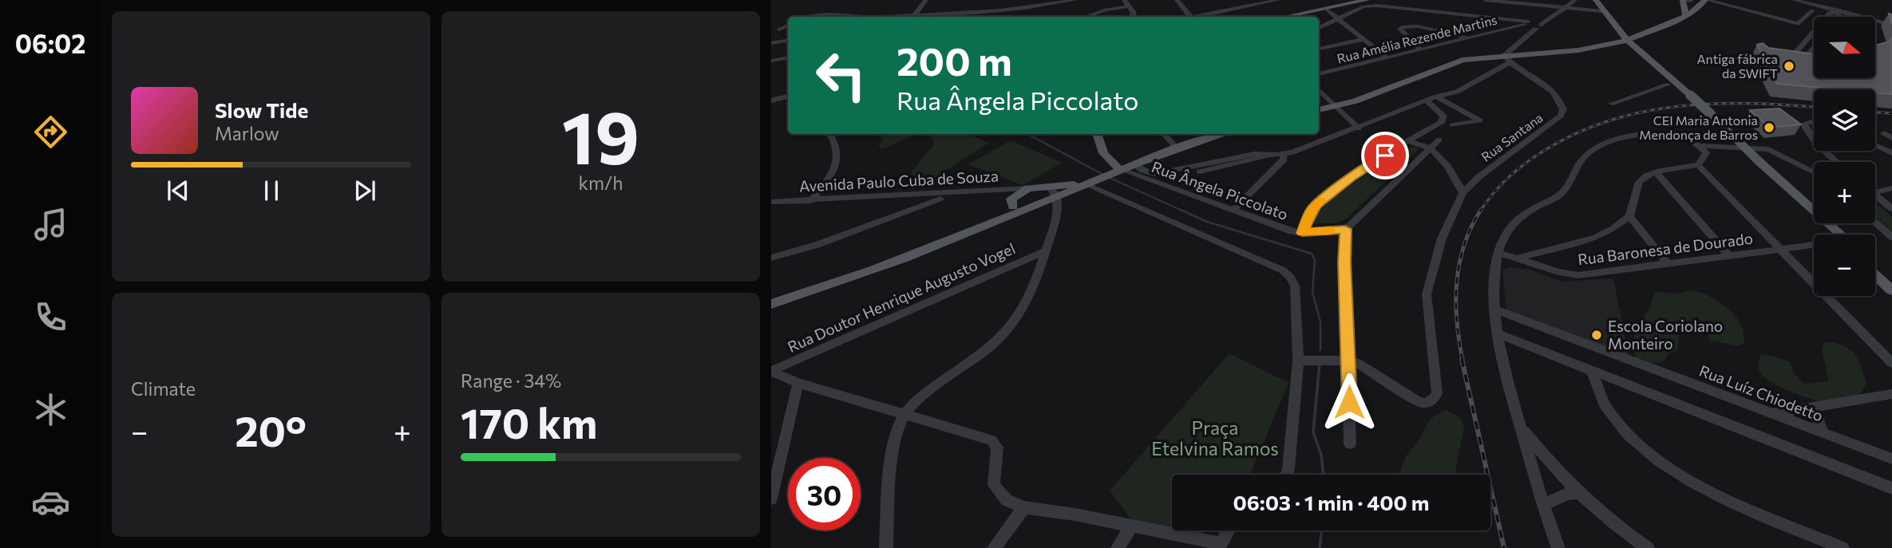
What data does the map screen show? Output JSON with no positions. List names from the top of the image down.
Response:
{
  "streets": {
    "street": [
      "Rua Amélia Rezende Martins",
      "Rua Santana",
      "Avenida Paulo Cuba de Souza",
      "Rua Ângela Piccolato",
      "Rua Baronesa de Dourado",
      "Rua Doutor Henrique Augusto Vogel",
      "Rua Luíz Chiodetto"
    ]
  },
  "parks": ["Praça Etelvina Ramos"],
  "places": ["Antiga fábrica da SWIFT", "CEI Maria Antonia Mendonça de Barros", "Escola Coriolano Monteiro"],
  "north": "right",
  "page": {
    "tabs": "06:02",
    "tile": [
      ["19", "km/h"],
      "Climate",
      ["Range · 34%", "170 km"]
    ],
    "map_buttons": ["+", "−"],
    "turn": ["200 m", "Rua Ângela Piccolato"],
    "song": ["Slow Tide", "Marlow"],
    "heat": ["−", "20°", "+"],
    "limit": "30",
    "trip": "06:03 · 1 min · 400 m"
  }
}
